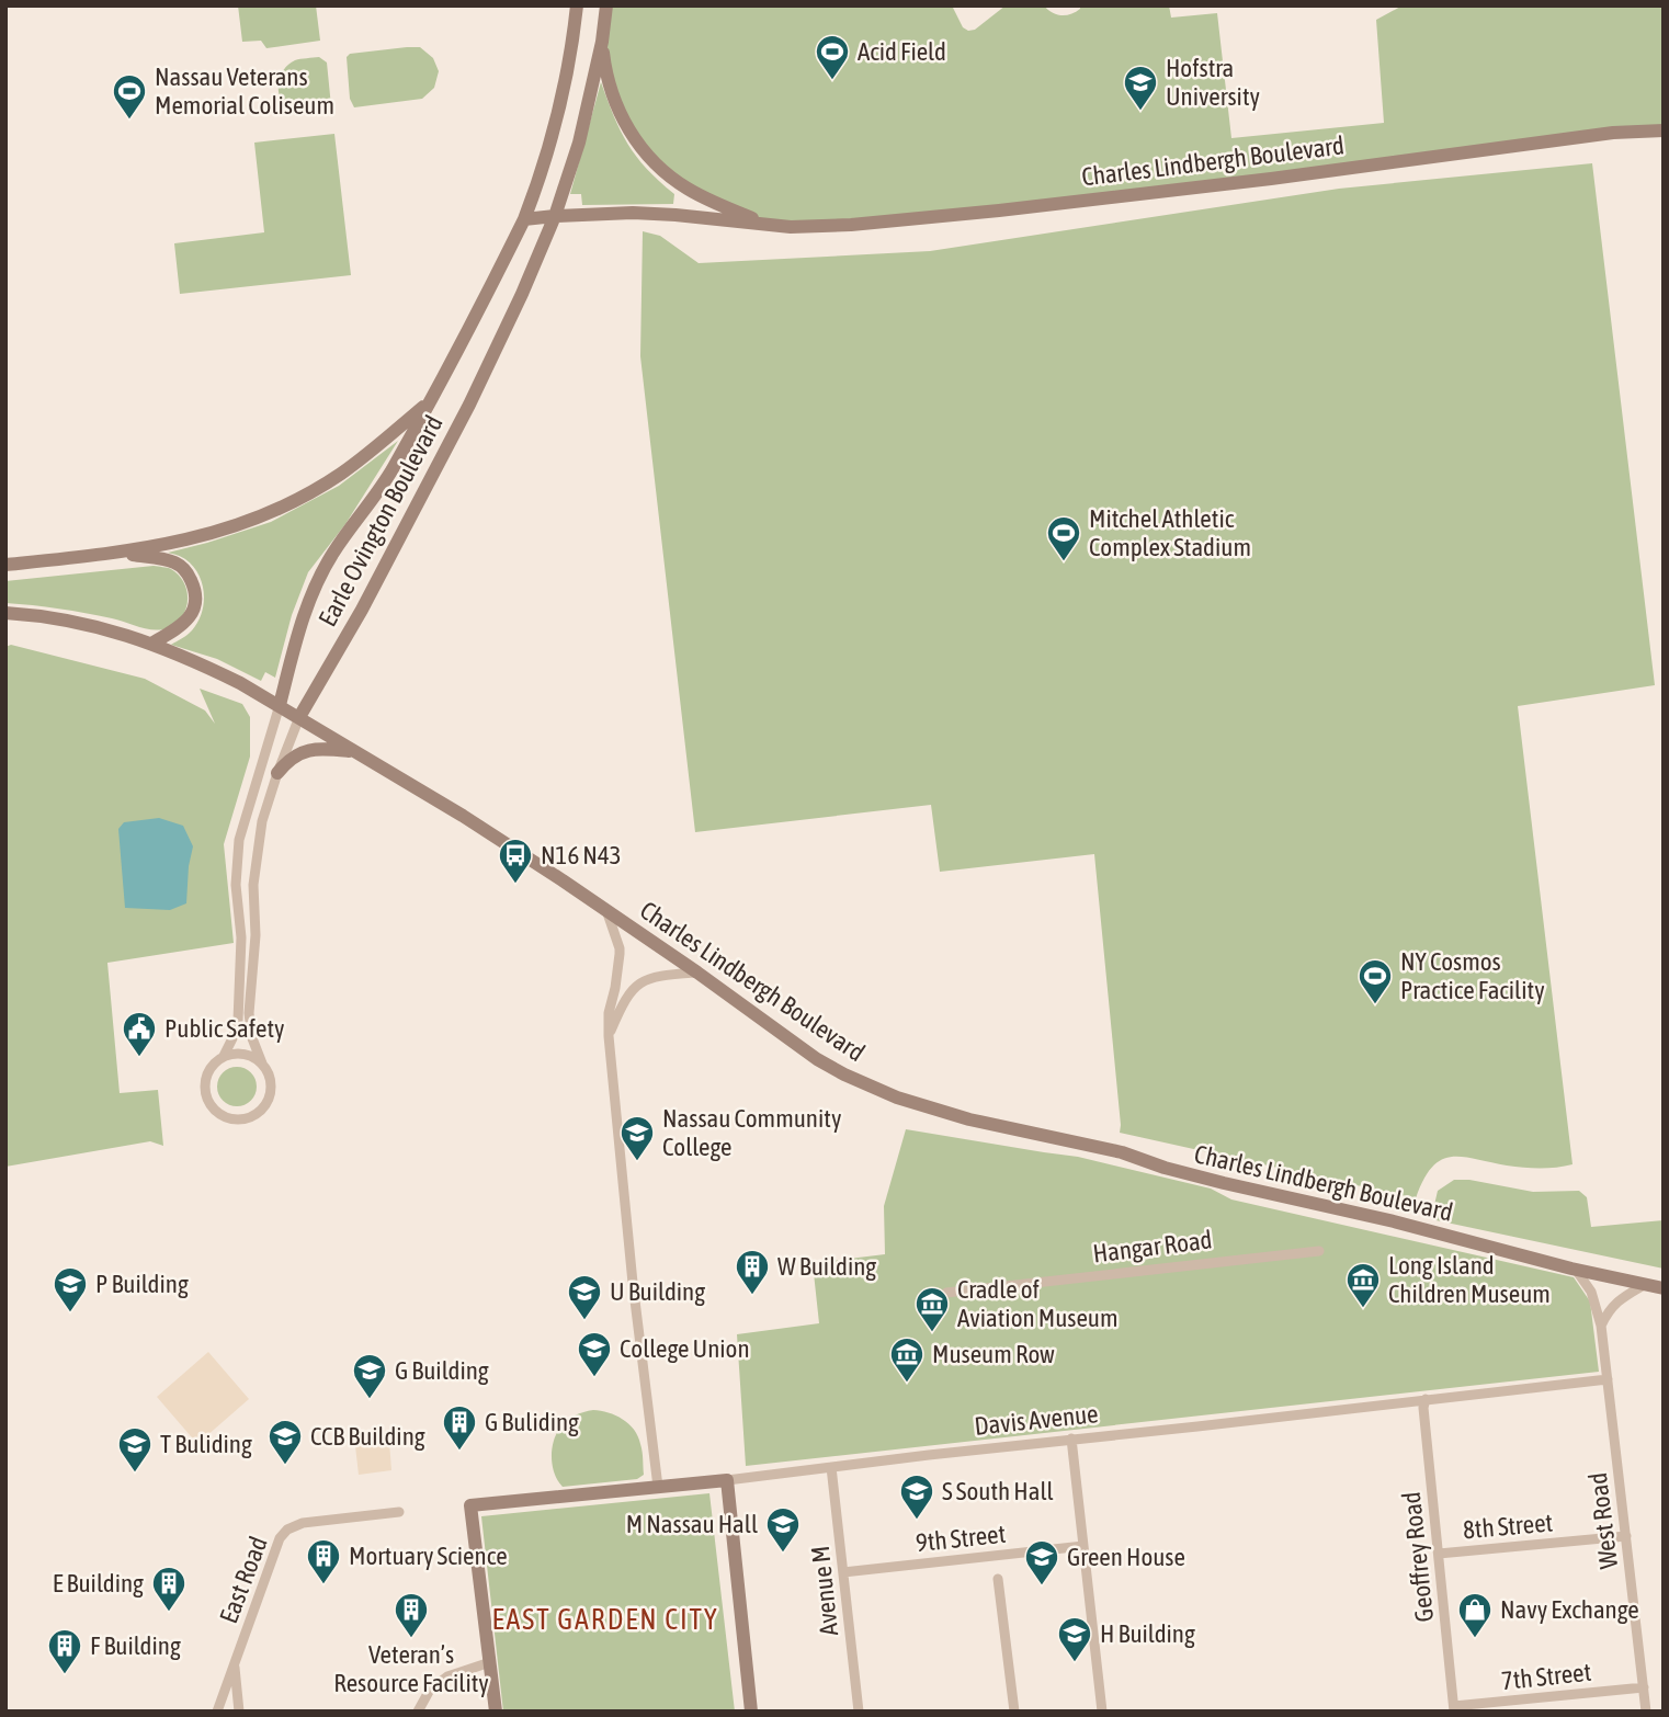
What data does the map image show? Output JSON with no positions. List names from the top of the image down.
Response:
{
  "streets": {
    "street": [
      "Charles Lindbergh Boulevard",
      "Earle Ovington Boulevard",
      "Hangar Road",
      "Davis Avenue",
      "West Road",
      "8th Street",
      "9th Street",
      "Geoffrey Road",
      "East Road",
      "Avenue M",
      "7th Street"
    ]
  },
  "crossings": [
    ["Charles Lindbergh Boulevard", "Earle Ovington Boulevard"],
    ["Charles Lindbergh Boulevard", "West Road"],
    ["Davis Avenue", "West Road"],
    ["Davis Avenue", "Geoffrey Road"],
    ["Davis Avenue", "Avenue M"],
    ["West Road", "8th Street"],
    ["West Road", "7th Street"],
    ["8th Street", "Geoffrey Road"],
    ["9th Street", "Avenue M"],
    ["Geoffrey Road", "7th Street"]
  ],
  "districts": ["EAST GARDEN CITY"],
  "places": {
    "sports": [
      "Acid Field",
      "Nassau Veterans Memorial Coliseum",
      "Mitchel Athletic Complex Stadium",
      "NY Cosmos Practice Facility"
    ],
    "school or university": [
      "Hofstra University",
      "Nassau Community College",
      "P Building",
      "U Building",
      "College Union",
      "G Building",
      "CCB Building",
      "T Buliding",
      "S South Hall",
      "M Nassau Hall",
      "Green House",
      "H Building"
    ],
    "bus stop": ["N16 N43"],
    "public building": ["Public Safety"],
    "building": [
      "W Building",
      "G Buliding",
      "Mortuary Science",
      "E Building",
      "Veteran’s Resource Facility",
      "F Building"
    ],
    "museum": ["Long Island Children Museum", "Cradle of Aviation Museum", "Museum Row"],
    "shop": ["Navy Exchange"]
  }
}
